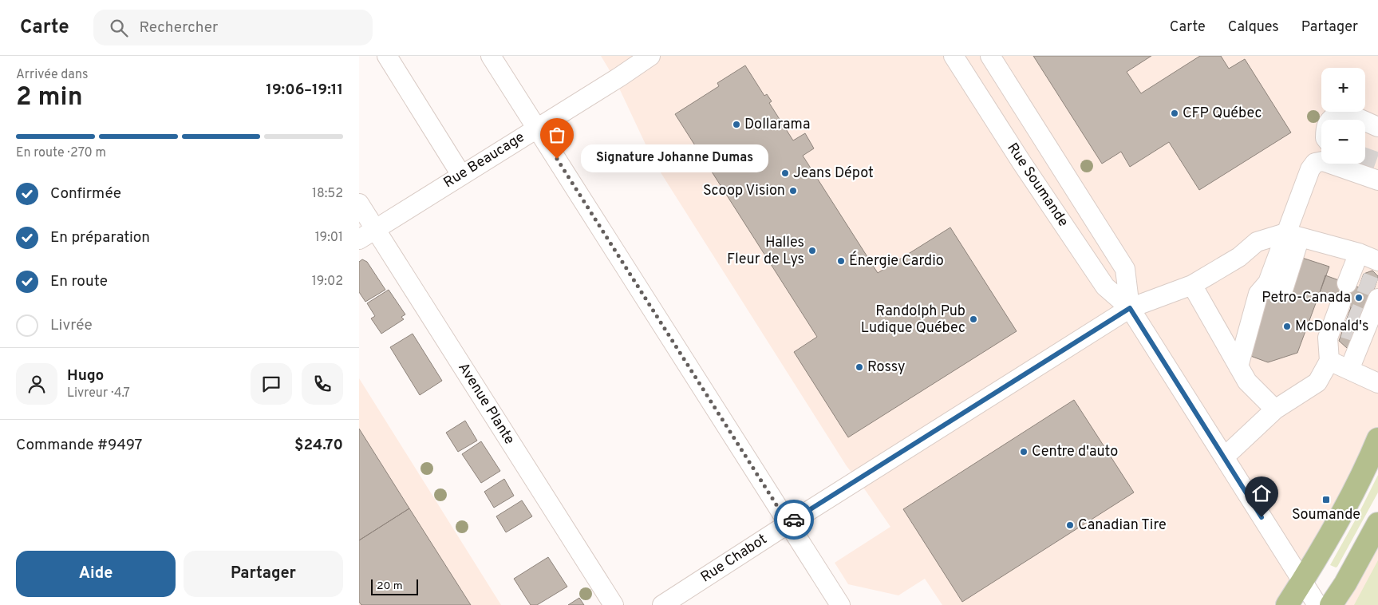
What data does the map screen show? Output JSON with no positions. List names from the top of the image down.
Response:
{
  "streets": {
    "street": [
      "Rue Beaucage",
      "Rue Soumande",
      "Avenue Plante",
      "Rue Chabot"
    ]
  },
  "crossings": [
    ["Rue Beaucage", "Avenue Plante"],
    ["Rue Soumande", "Rue Chabot"]
  ],
  "places": {
    "other": [
      "CFP Québec",
      "Dollarama",
      "Signature Johanne Dumas",
      "Jeans Dépot",
      "Scoop Vision",
      "Halles Fleur de Lys",
      "Énergie Cardio",
      "Petro-Canada",
      "Randolph Pub Ludique Québec",
      "McDonald's",
      "Rossy",
      "Centre d'auto",
      "Canadian Tire"
    ],
    "transit": ["Soumande"]
  },
  "scale_bar": "20 m",
  "page": {
    "header": "Carte",
    "search": "Rechercher",
    "nav": ["Carte", "Calques", "Partager"],
    "heading": ["2 min", "Arrivée dans", "19:06–19:11"],
    "panel": [
      "Hugo",
      "Livreur · 4.7",
      "Commande #9497",
      "$24.70"
    ],
    "map_buttons": ["+", "−"],
    "bar": "En route · 270 m",
    "bubble": "Signature Johanne Dumas",
    "list": [
      ["Confirmée", "18:52"],
      ["En préparation", "19:01"],
      ["En route", "19:02"],
      "Livrée"
    ],
    "buttons": ["Aide", "Partager"],
    "scale": "20 m"
  }
}
